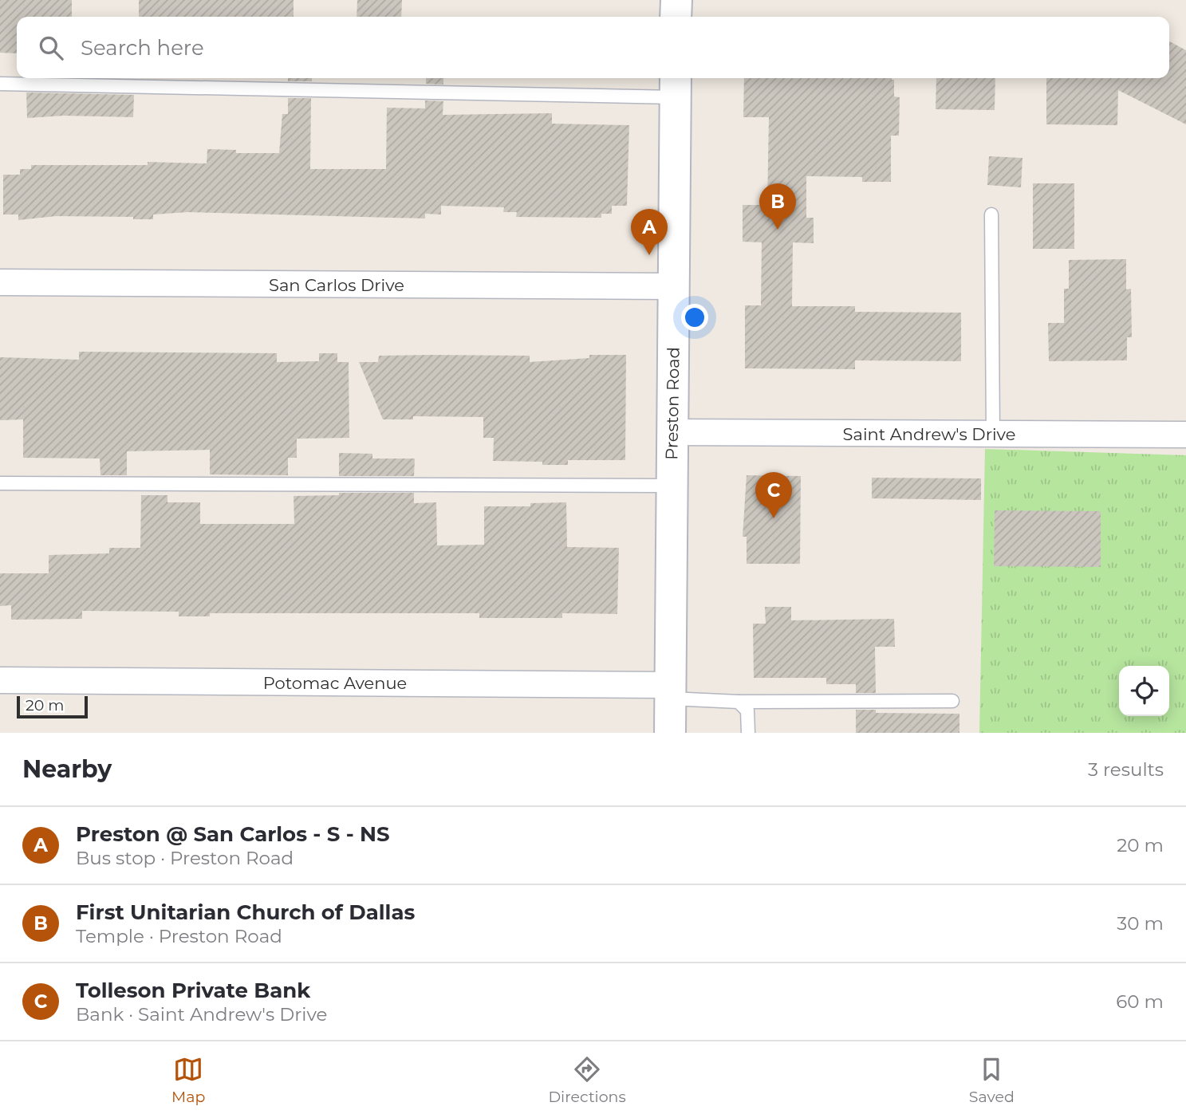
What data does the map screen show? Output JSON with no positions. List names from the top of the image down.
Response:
{
  "streets": {
    "main road": ["Preston Road"],
    "street": ["San Carlos Drive", "Saint Andrew's Drive", "Potomac Avenue"]
  },
  "crossings": [
    ["San Carlos Drive", "Preston Road"],
    ["Preston Road", "Saint Andrew's Drive"],
    ["Preston Road", "Potomac Avenue"]
  ],
  "scale_bar": "20 m",
  "page": {
    "search": "Search here",
    "pins": ["B", "A", "C"],
    "scale": "20 m",
    "heading": ["Nearby", "3 results"],
    "list": [
      {
        "mark": "A",
        "name": "Preston @ San Carlos - S - NS",
        "note": "Bus stop · Preston Road",
        "value": "20 m"
      },
      {
        "mark": "B",
        "name": "First Unitarian Church of Dallas",
        "note": "Temple · Preston Road",
        "value": "30 m"
      },
      {
        "mark": "C",
        "name": "Tolleson Private Bank",
        "note": "Bank · Saint Andrew's Drive",
        "value": "60 m"
      }
    ],
    "nav": ["Map", "Directions", "Saved"]
  }
}
